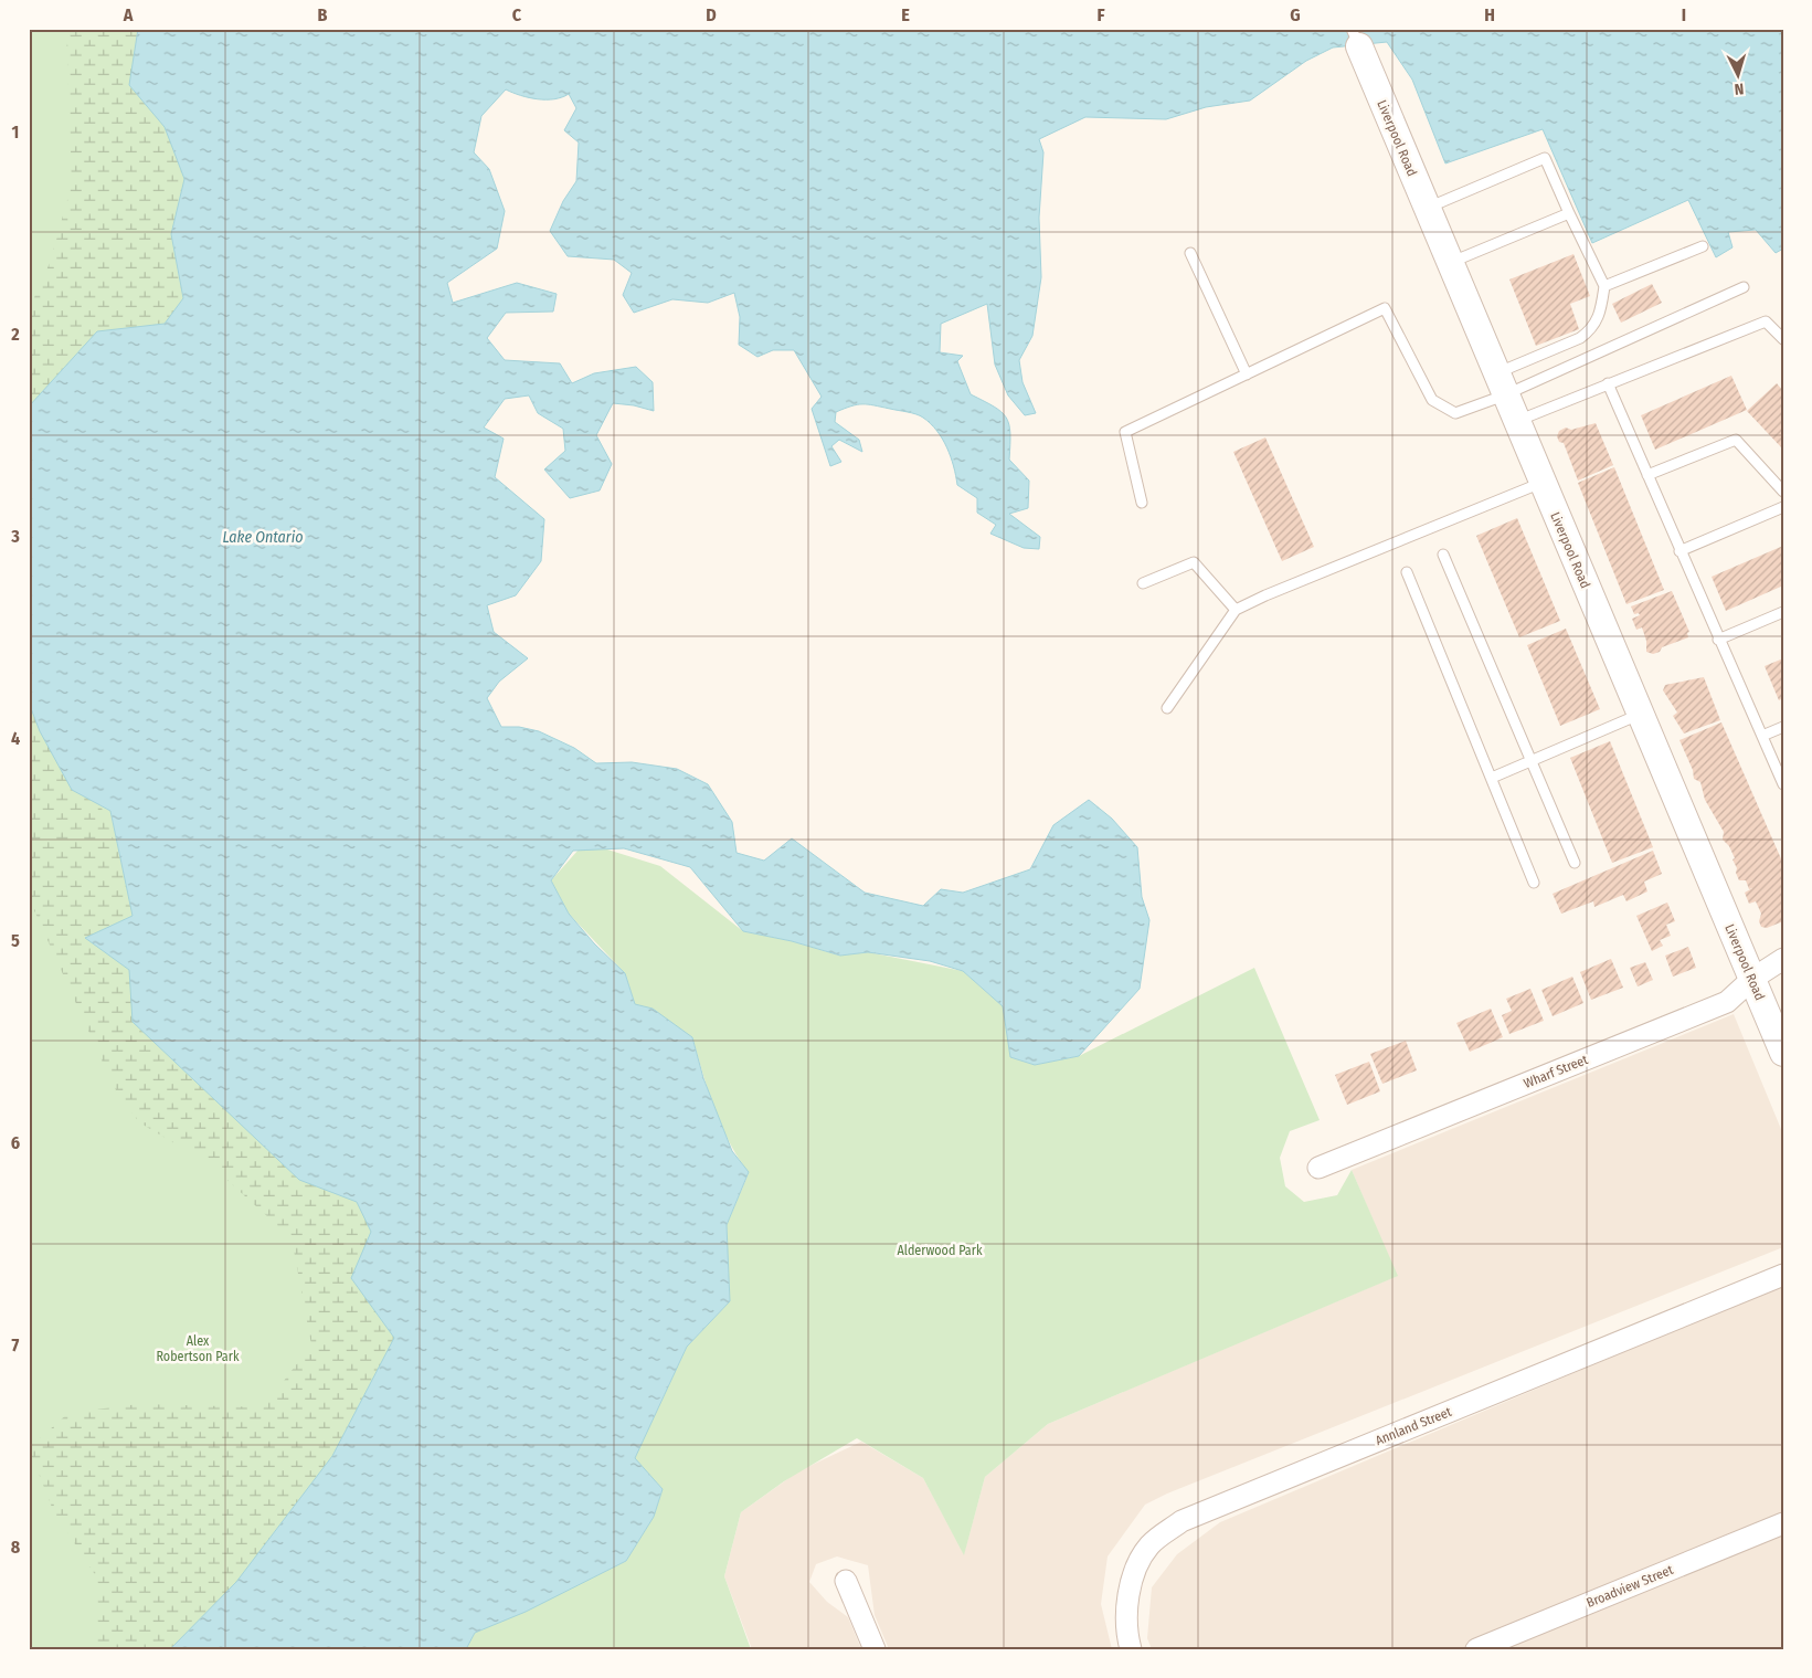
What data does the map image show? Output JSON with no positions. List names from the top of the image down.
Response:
{
  "streets": {
    "street": [
      "Liverpool Road",
      "Wharf Street",
      "Annland Street",
      "Broadview Street"
    ]
  },
  "crossings": [
    ["Liverpool Road", "Wharf Street"]
  ],
  "water": ["Lake Ontario"],
  "parks": ["Alderwood Park", "Alex Robertson Park"],
  "north": "bottom",
  "grid": {
    "columns": [
      "A",
      "B",
      "C",
      "D",
      "E",
      "F",
      "G",
      "H",
      "I"
    ],
    "rows": [
      "1",
      "2",
      "3",
      "4",
      "5",
      "6",
      "7",
      "8"
    ]
  }
}
